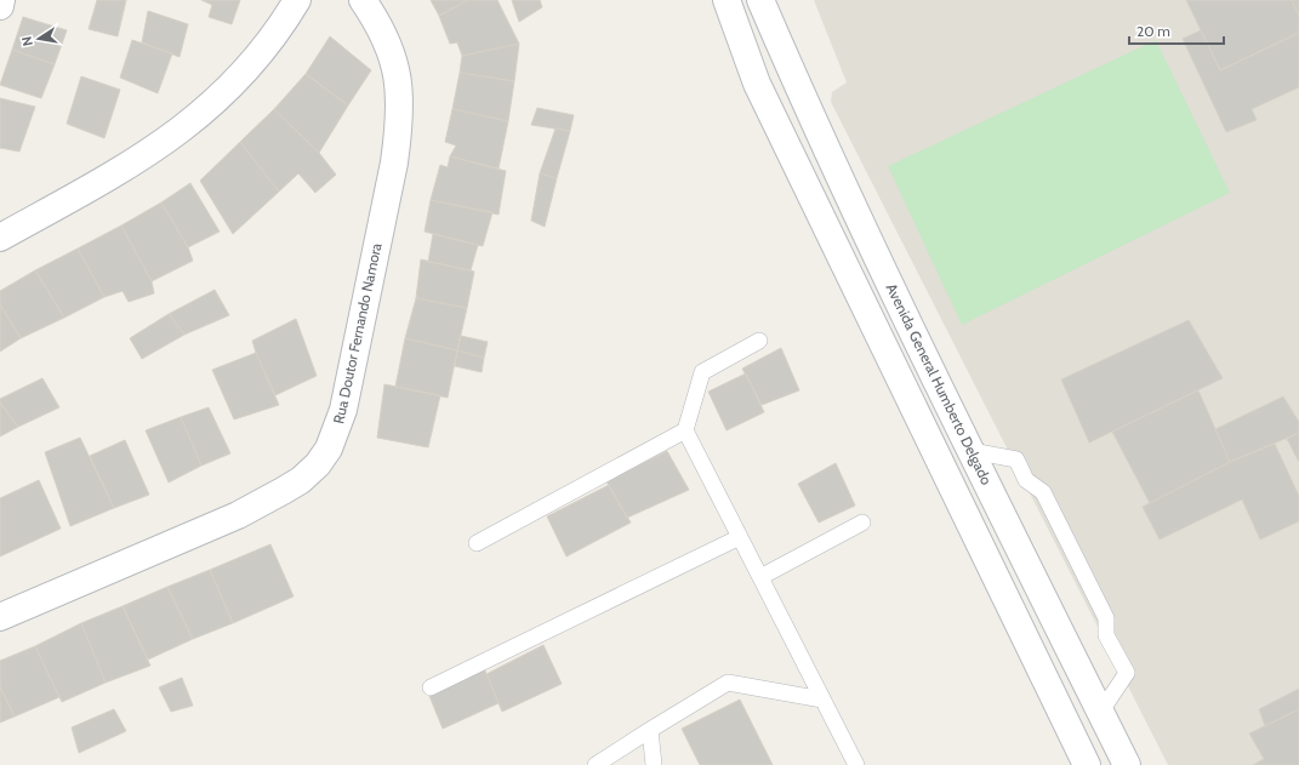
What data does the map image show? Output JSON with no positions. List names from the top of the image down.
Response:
{
  "streets": {
    "main road": ["Rua Doutor Fernando Namora", "Avenida General Humberto Delgado"]
  },
  "scale_bar": "20 m",
  "north": "left"
}
